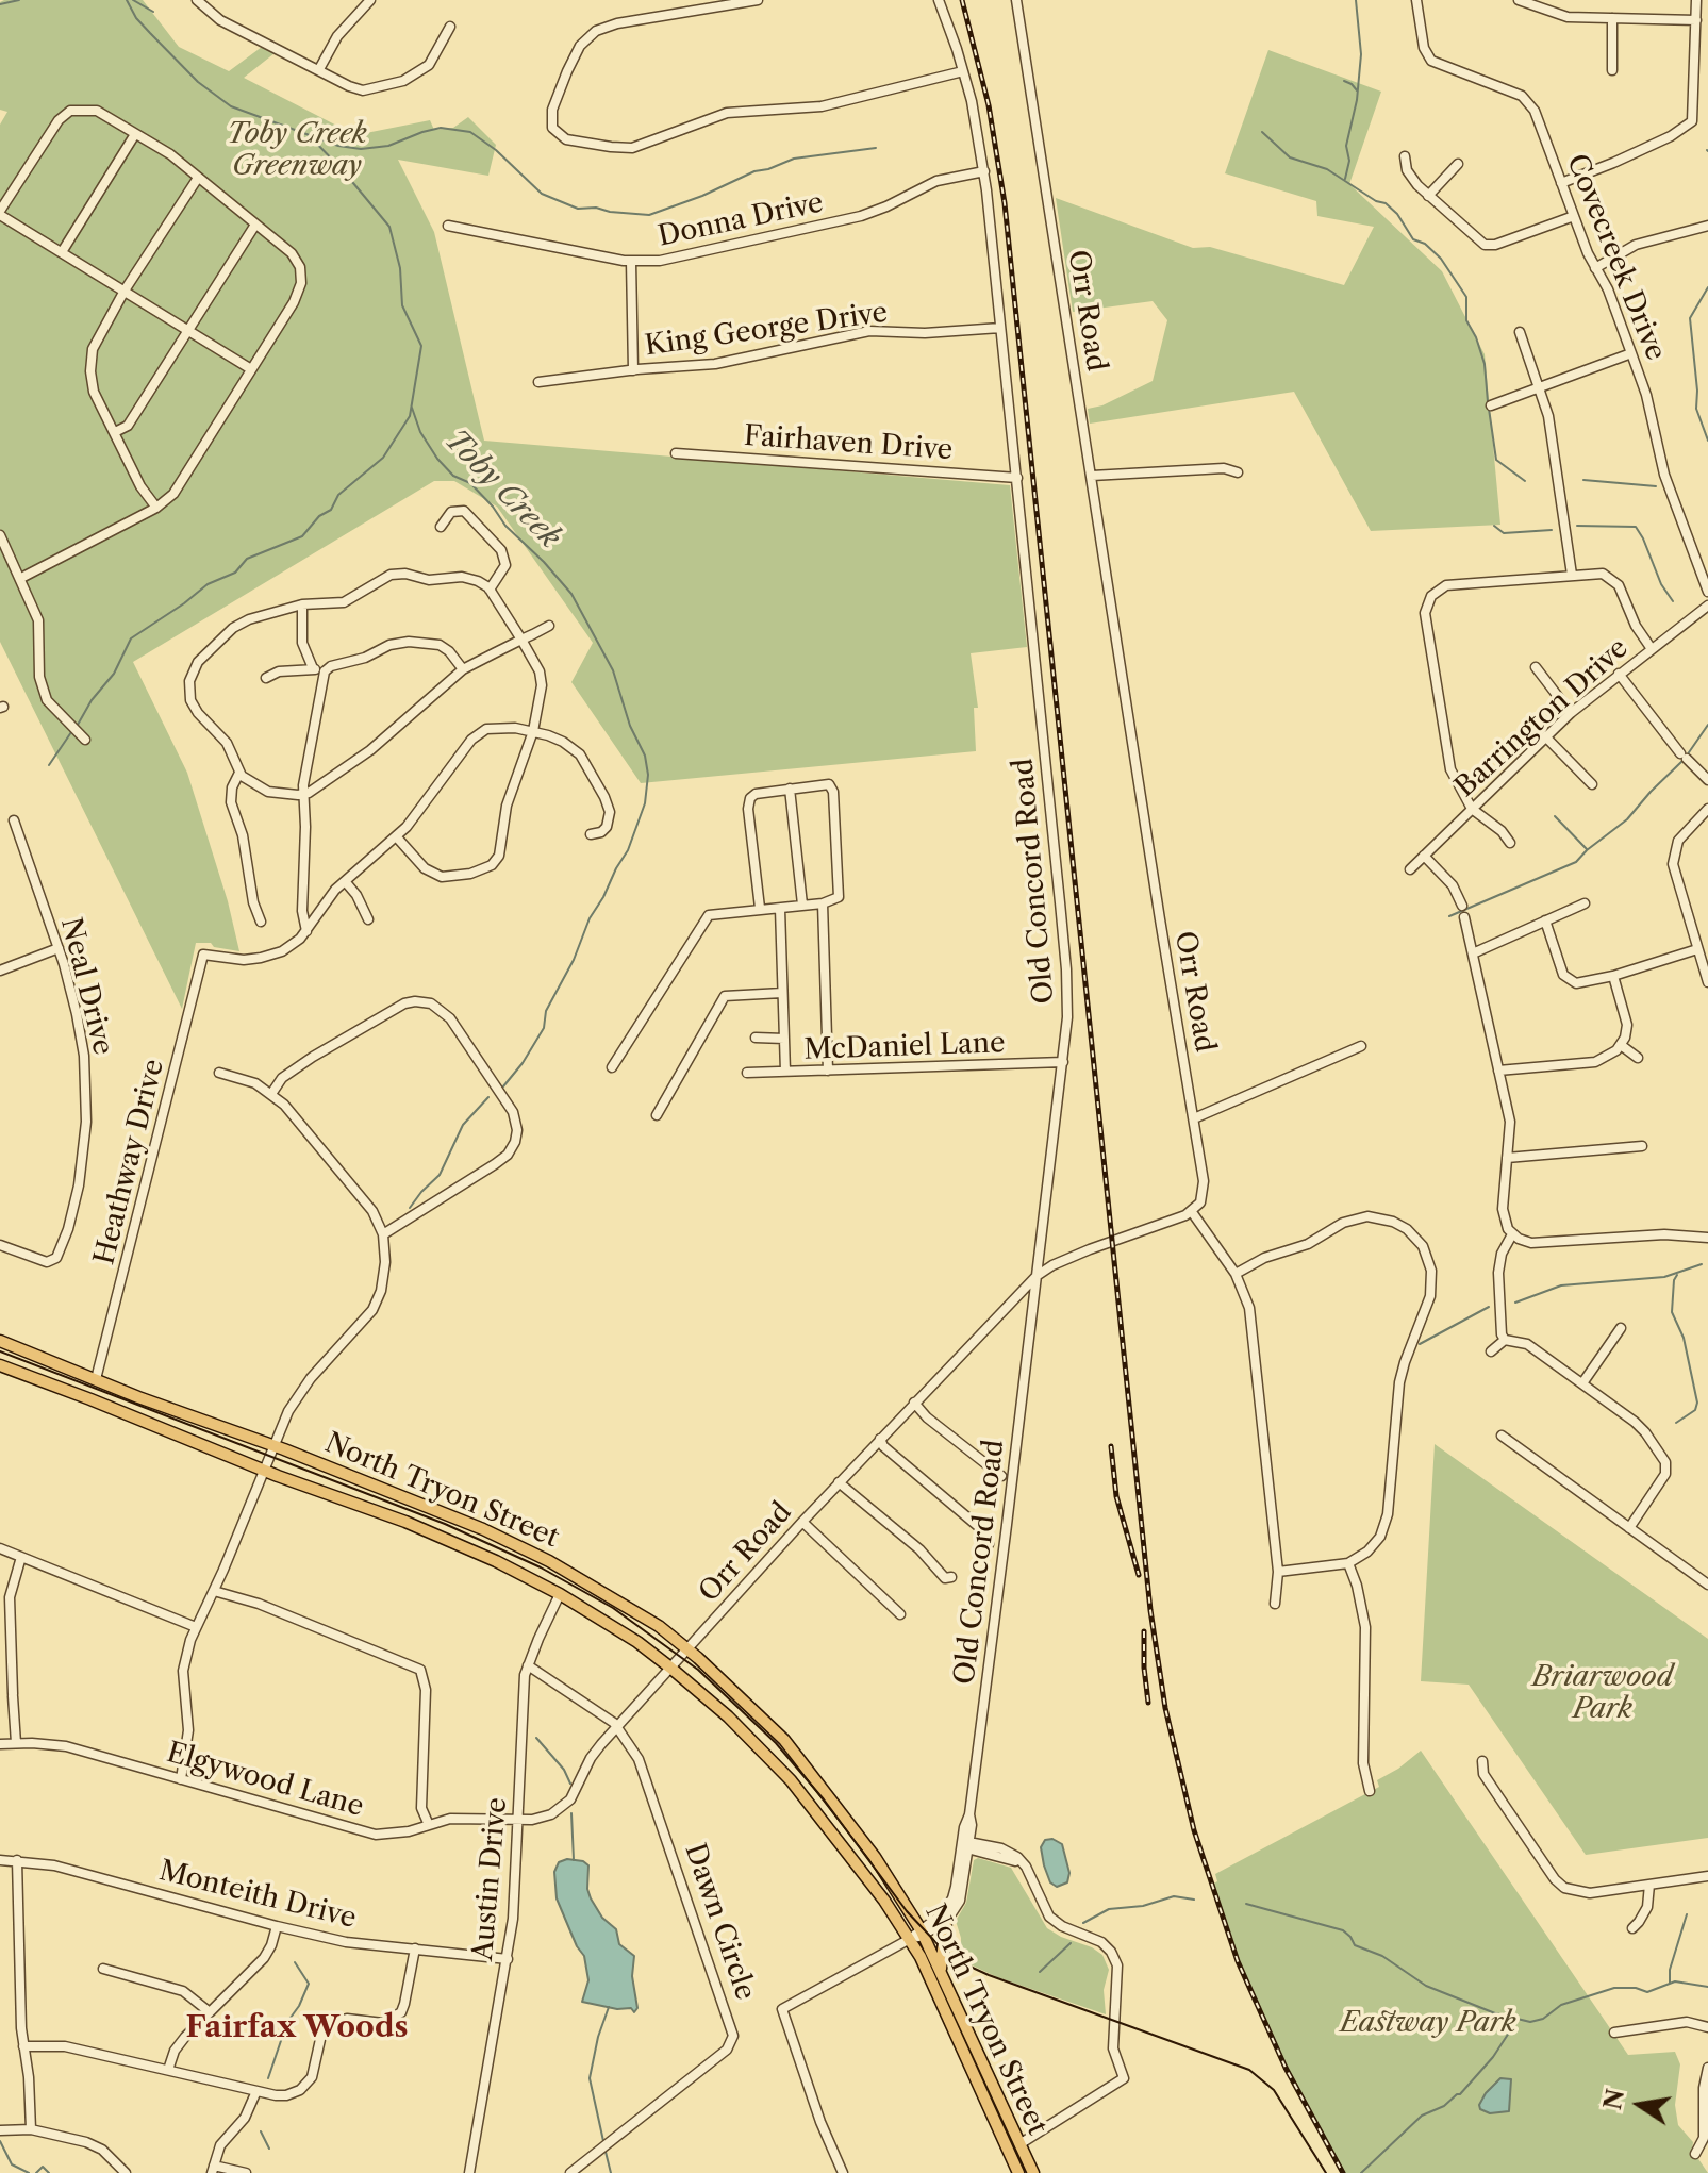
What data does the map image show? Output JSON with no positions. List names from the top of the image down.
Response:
{
  "streets": {
    "main road": ["North Tryon Street"],
    "street": [
      "Donna Drive",
      "Covecreek Drive",
      "Orr Road",
      "King George Drive",
      "Fairhaven Drive",
      "Barrington Drive",
      "Old Concord Road",
      "Neal Drive",
      "McDaniel Lane",
      "Heathway Drive",
      "Elgywood Lane",
      "Austin Drive",
      "Monteith Drive",
      "Dawn Circle"
    ]
  },
  "crossings": [
    ["Donna Drive", "Old Concord Road"],
    ["Orr Road", "Old Concord Road"],
    ["Orr Road", "North Tryon Street"],
    ["Orr Road", "Elgywood Lane"],
    ["Orr Road", "Austin Drive"],
    ["Orr Road", "Dawn Circle"],
    ["King George Drive", "Old Concord Road"],
    ["Fairhaven Drive", "Old Concord Road"],
    ["Old Concord Road", "McDaniel Lane"],
    ["Old Concord Road", "North Tryon Street"],
    ["Heathway Drive", "North Tryon Street"],
    ["North Tryon Street", "Austin Drive"],
    ["Elgywood Lane", "Austin Drive"],
    ["Austin Drive", "Monteith Drive"],
    ["Austin Drive", "Dawn Circle"]
  ],
  "districts": ["Fairfax Woods"],
  "water": ["Toby Creek"],
  "parks": ["Toby Creek Greenway", "Briarwood Park", "Eastway Park"],
  "north": "left"
}
